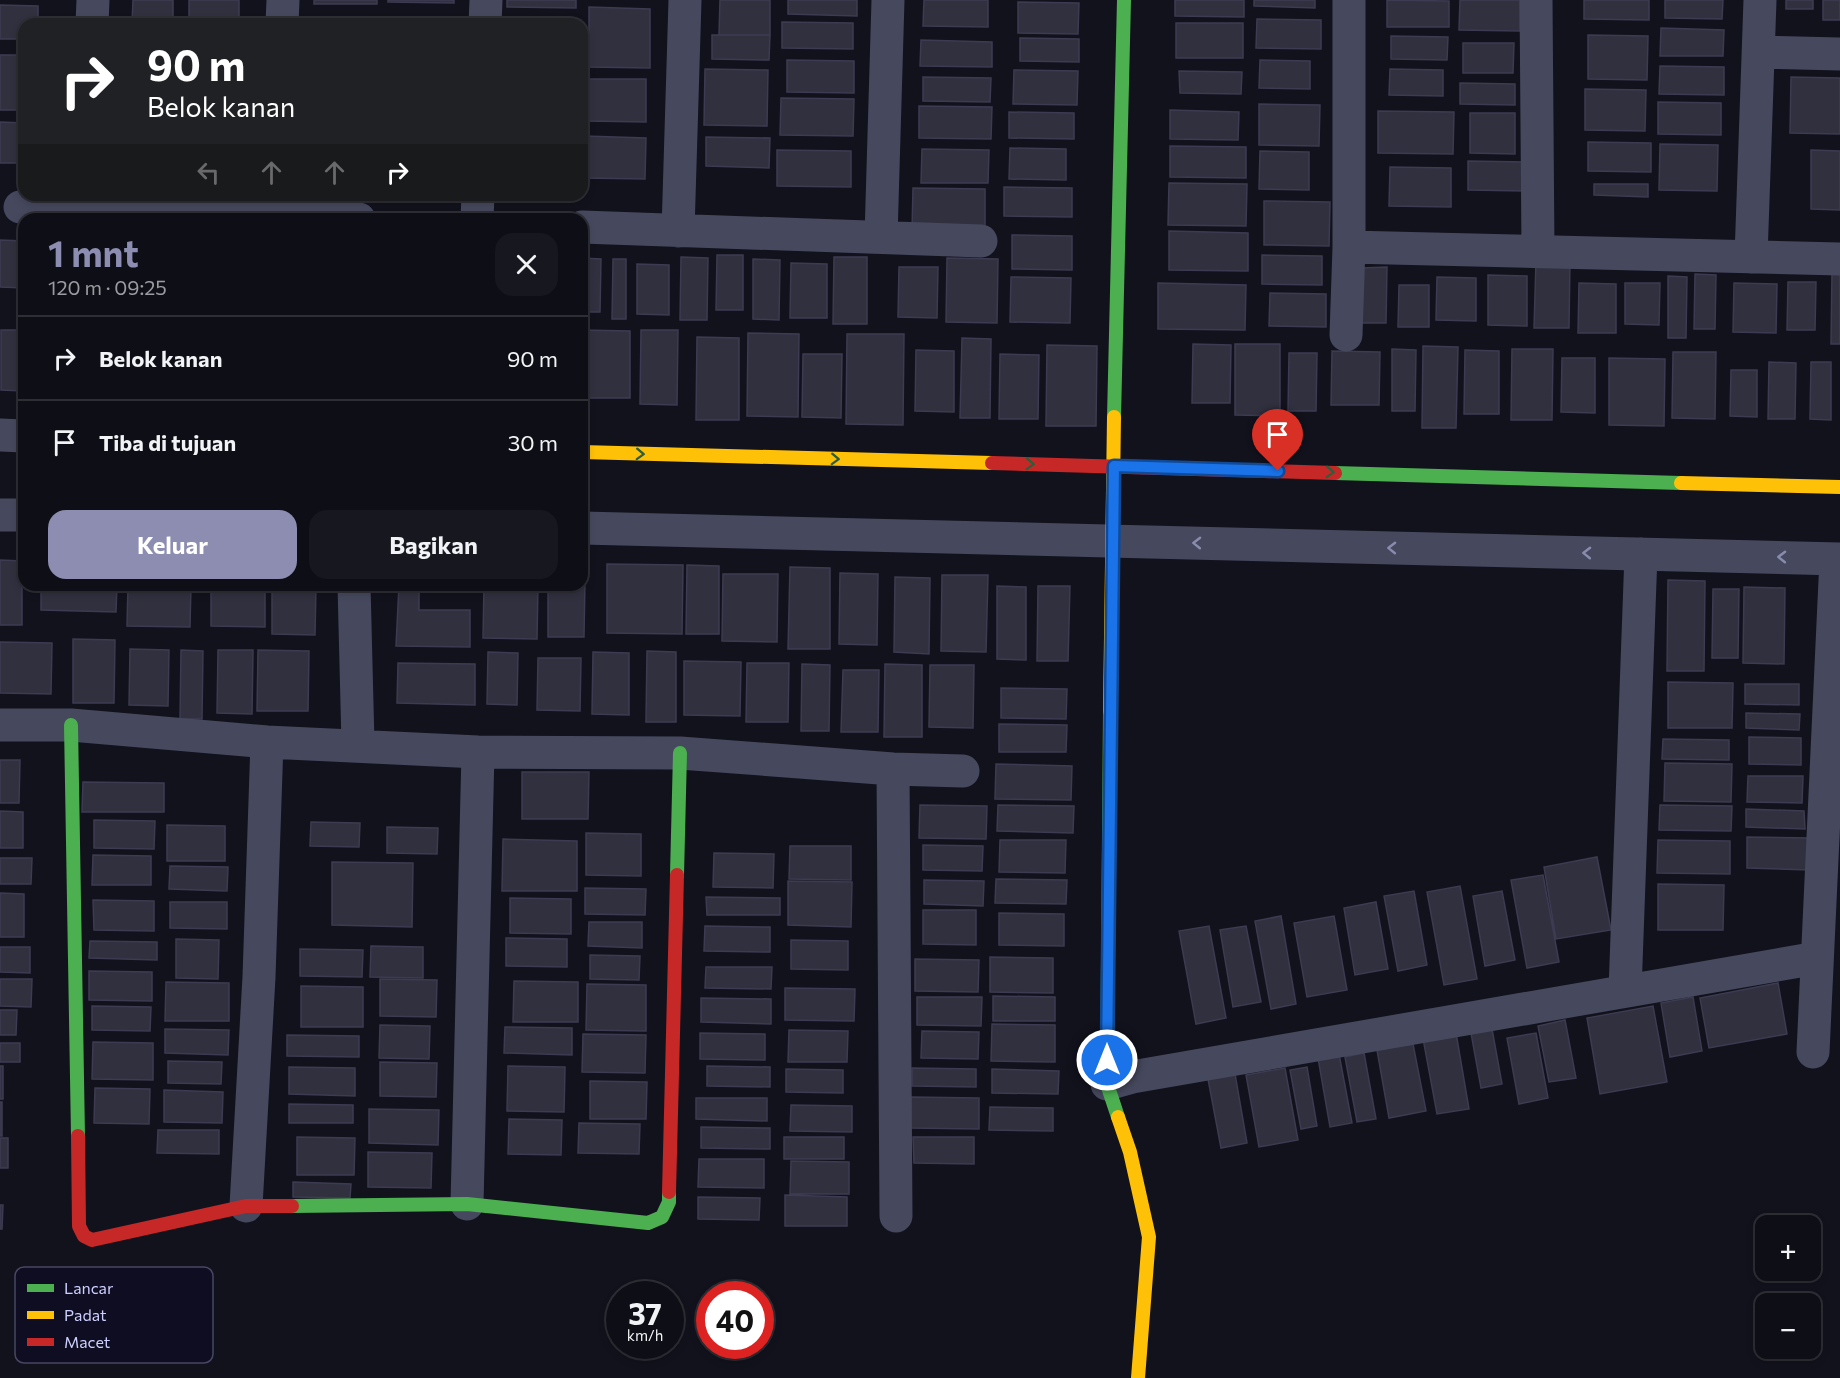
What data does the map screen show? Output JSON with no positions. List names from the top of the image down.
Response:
{
  "legend": ["Lancar", "Padat", "Macet"],
  "page": {
    "turn": ["90 m", "Belok kanan"],
    "heading": ["1 mnt", "120 m · 09:25"],
    "list": [
      {
        "name": "Belok kanan",
        "value": "90 m"
      },
      {
        "name": "Tiba di tujuan",
        "value": "30 m"
      }
    ],
    "buttons": ["Keluar", "Bagikan"],
    "map_buttons": ["+", "−"],
    "speed": "37 km/h",
    "limit": "40"
  }
}
